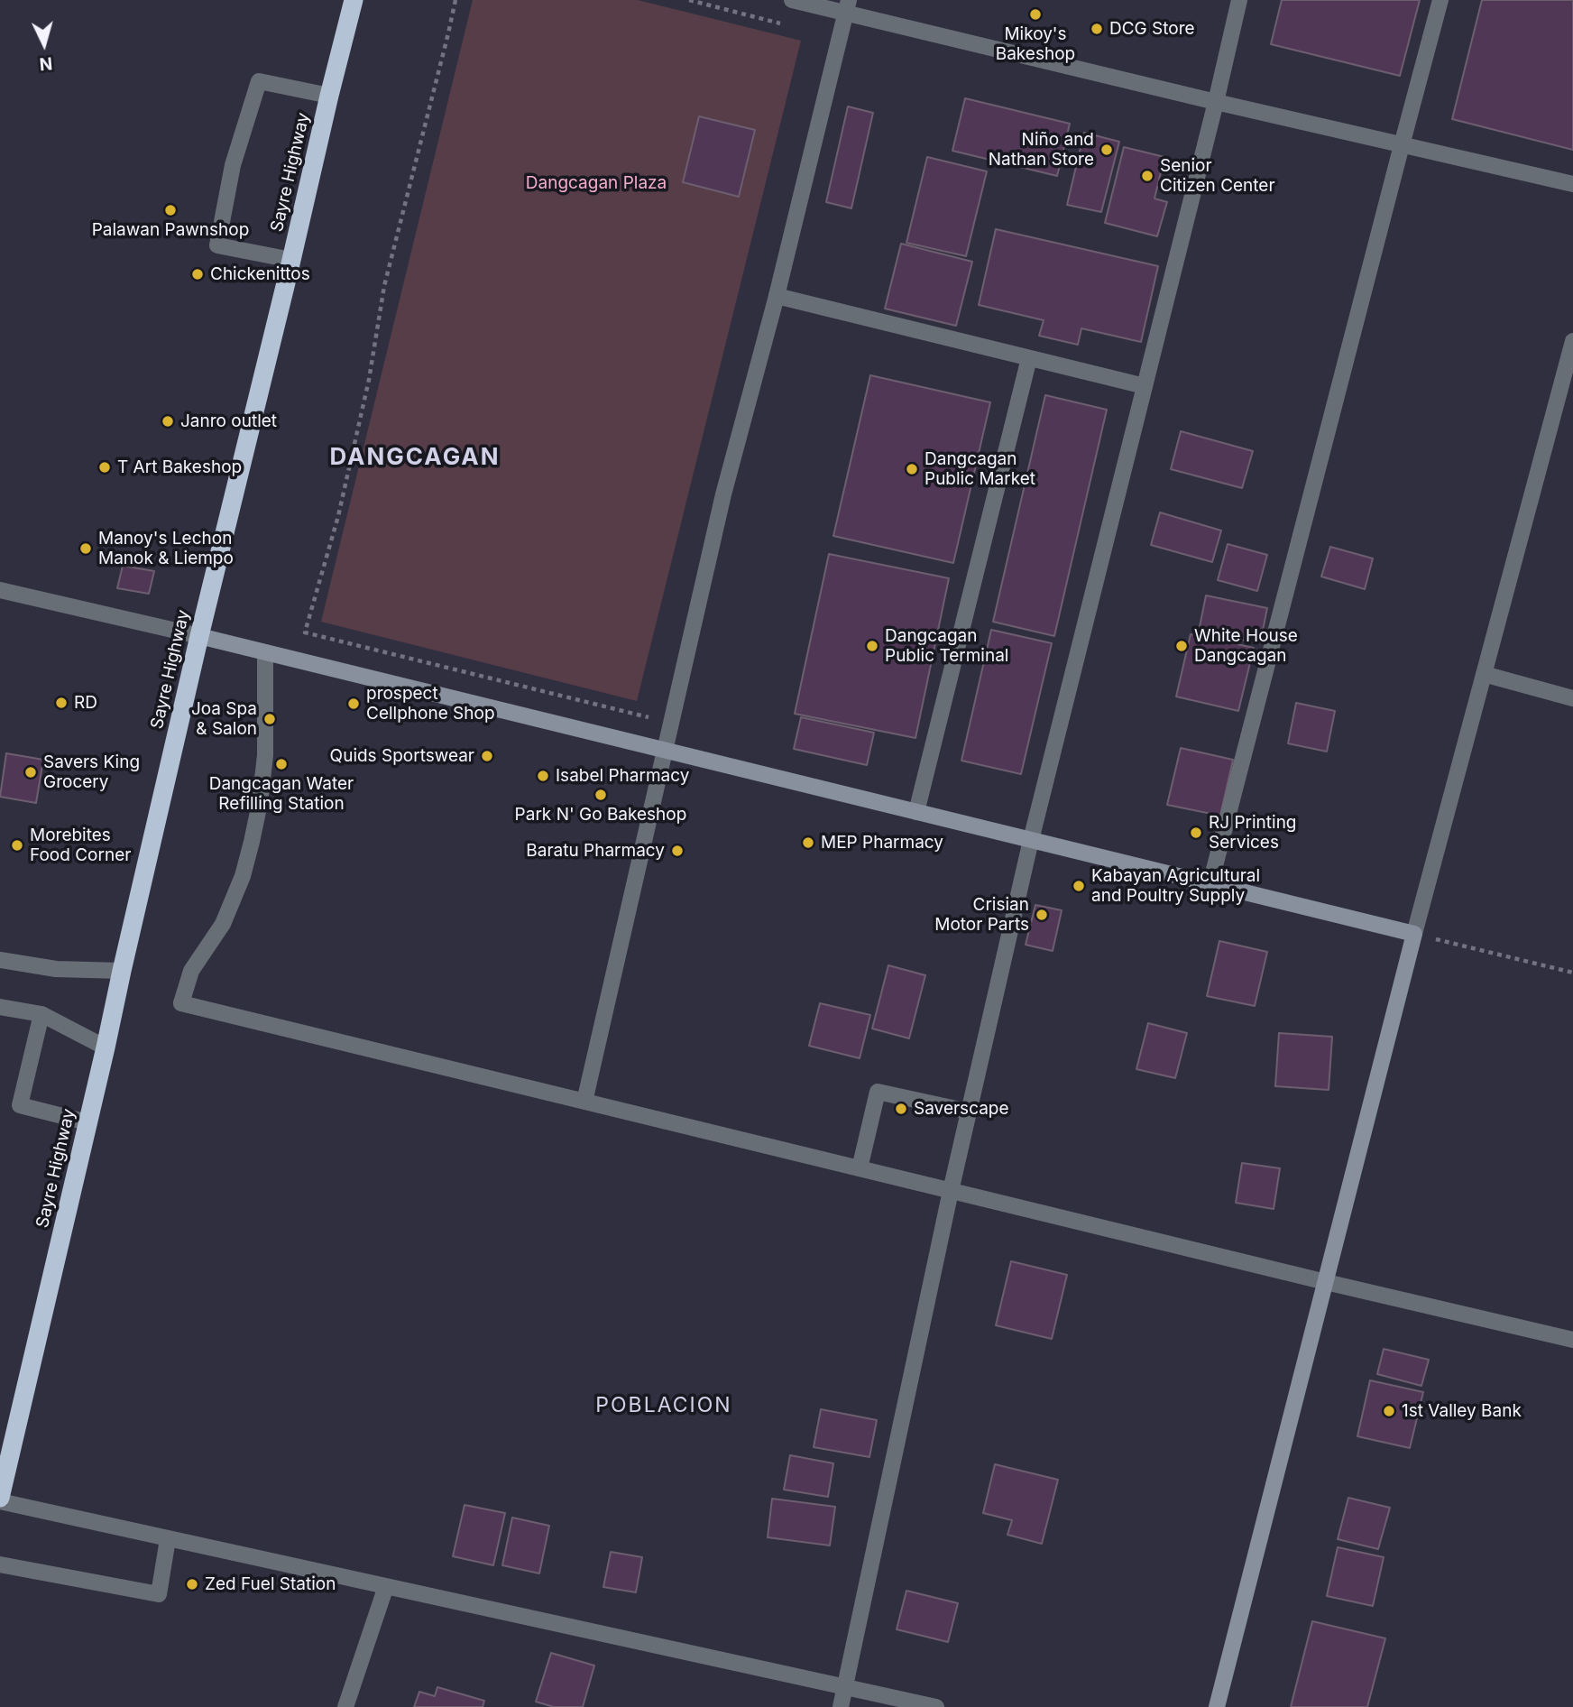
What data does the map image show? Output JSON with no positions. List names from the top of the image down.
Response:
{
  "streets": {
    "highway": ["Sayre Highway"]
  },
  "districts": ["DANGCAGAN", "POBLACION"],
  "parks": ["Dangcagan Plaza"],
  "places": [
    "Mikoy's Bakeshop",
    "DCG Store",
    "Niño and Nathan Store",
    "Senior Citizen Center",
    "Palawan Pawnshop",
    "Chickenittos",
    "Janro outlet",
    "T Art Bakeshop",
    "Dangcagan Public Market",
    "Manoy's Lechon Manok & Liempo",
    "Dangcagan Public Terminal",
    "White House Dangcagan",
    "RD",
    "prospect Cellphone Shop",
    "Joa Spa & Salon",
    "Quids Sportswear",
    "Dangcagan Water Refilling Station",
    "Savers King Grocery",
    "Isabel Pharmacy",
    "Park N' Go Bakeshop",
    "RJ Printing Services",
    "MEP Pharmacy",
    "Morebites Food Corner",
    "Baratu Pharmacy",
    "Kabayan Agricultural and Poultry Supply",
    "Crisian Motor Parts",
    "Saverscape",
    "1st Valley Bank",
    "Zed Fuel Station"
  ],
  "north": "bottom"
}
